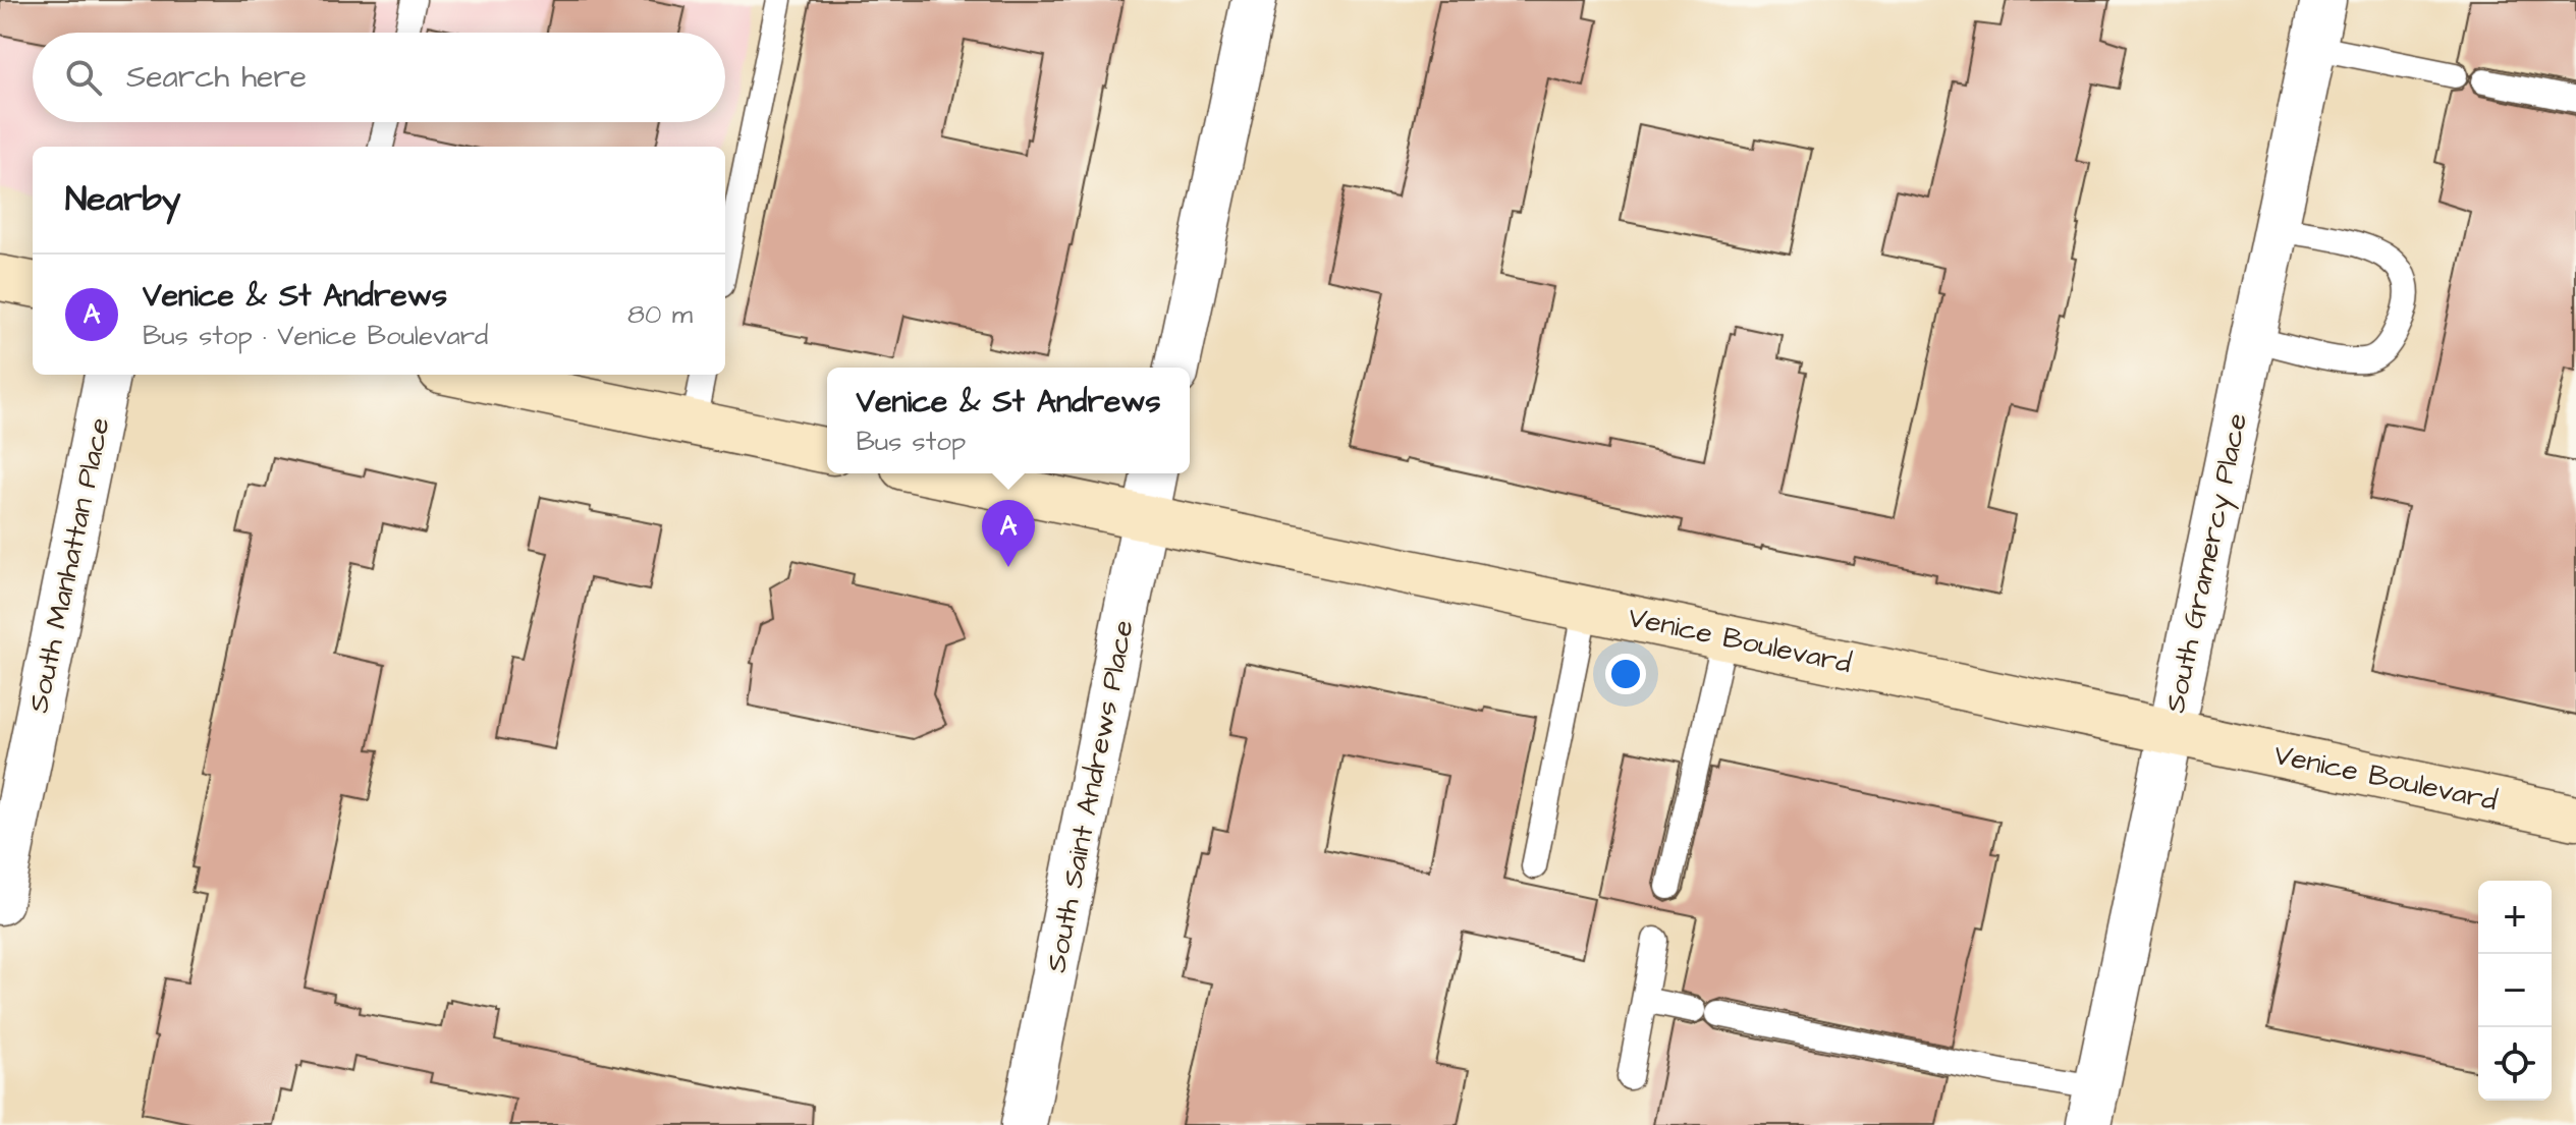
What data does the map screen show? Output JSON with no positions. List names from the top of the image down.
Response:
{
  "streets": {
    "main road": ["Venice Boulevard"],
    "street": ["South Gramercy Place", "South Manhattan Place", "South Saint Andrews Place"]
  },
  "crossings": [
    ["South Gramercy Place", "Venice Boulevard"],
    ["Venice Boulevard", "South Saint Andrews Place"]
  ],
  "page": {
    "search": "Search here",
    "heading": "Nearby",
    "list": [
      {
        "mark": "A",
        "name": "Venice & St Andrews",
        "note": "Bus stop · Venice Boulevard",
        "value": "80 m"
      }
    ],
    "popup": ["Venice & St Andrews", "Bus stop"],
    "pins": "A",
    "map_buttons": ["+", "−"]
  }
}
